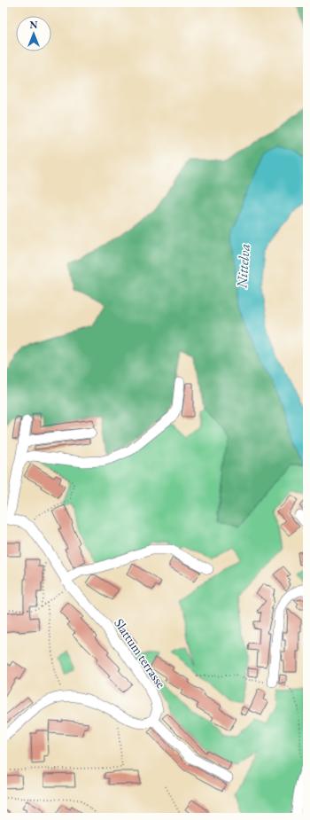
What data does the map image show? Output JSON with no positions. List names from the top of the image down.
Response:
{
  "streets": {
    "street": ["Slattum terrasse"]
  },
  "water": ["Nittelva"],
  "north": "top"
}
